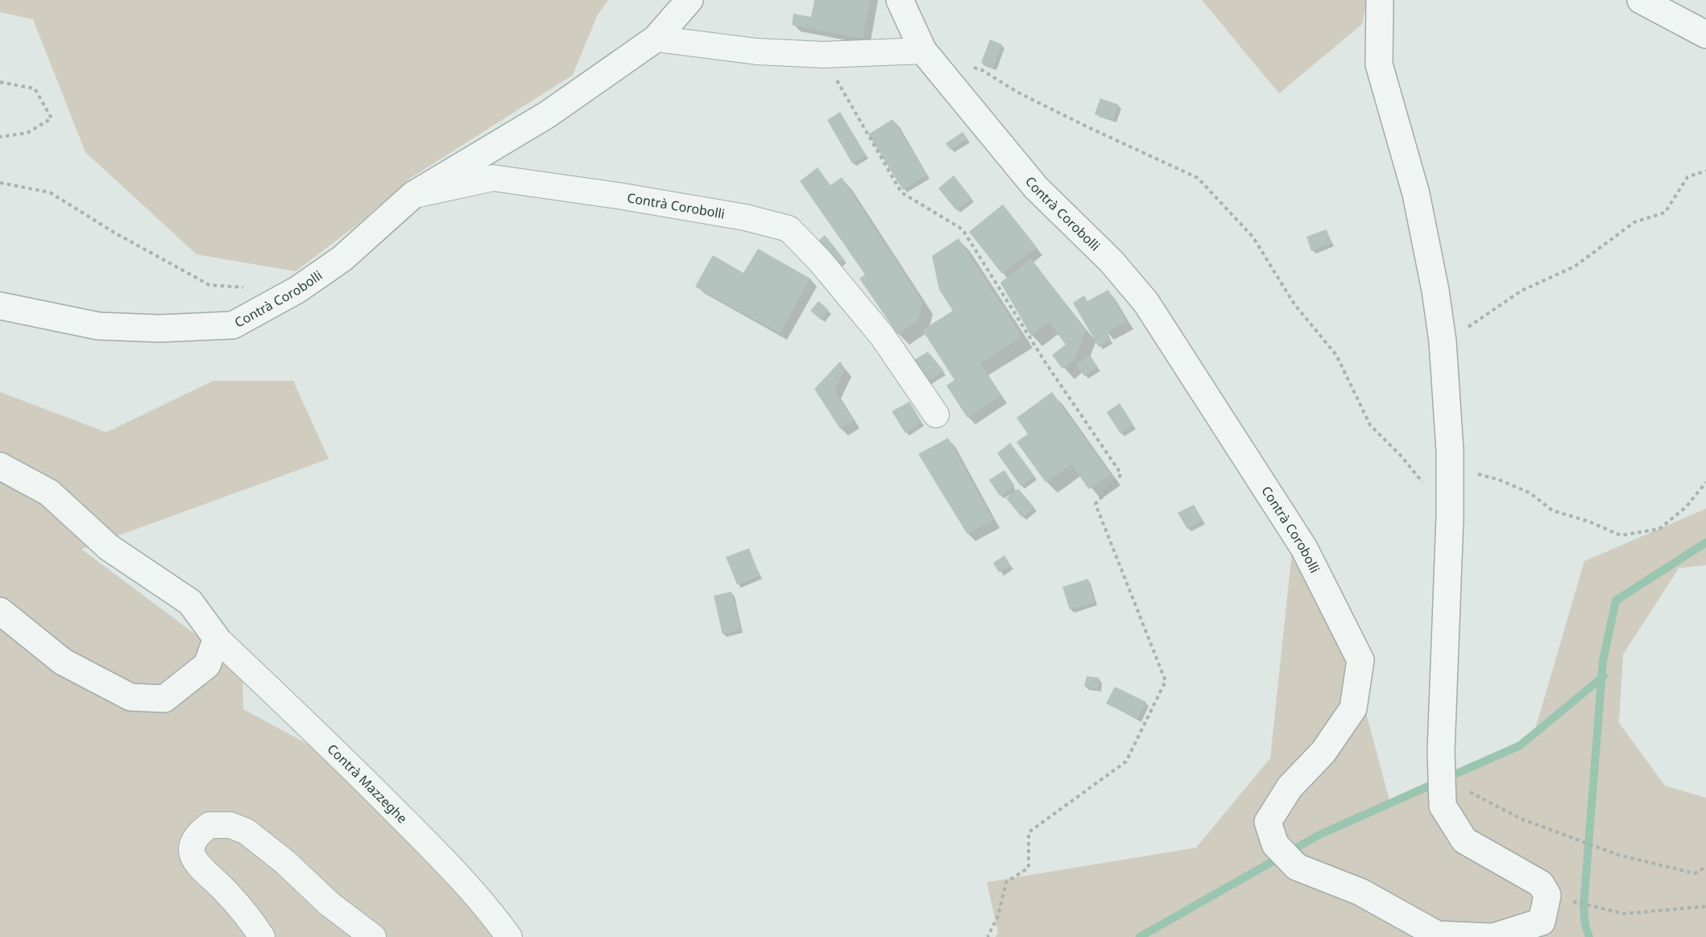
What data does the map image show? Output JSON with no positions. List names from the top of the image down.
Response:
{
  "streets": {
    "street": ["Contrà Corobolli", "Contrà Mazzeghe"]
  }
}
